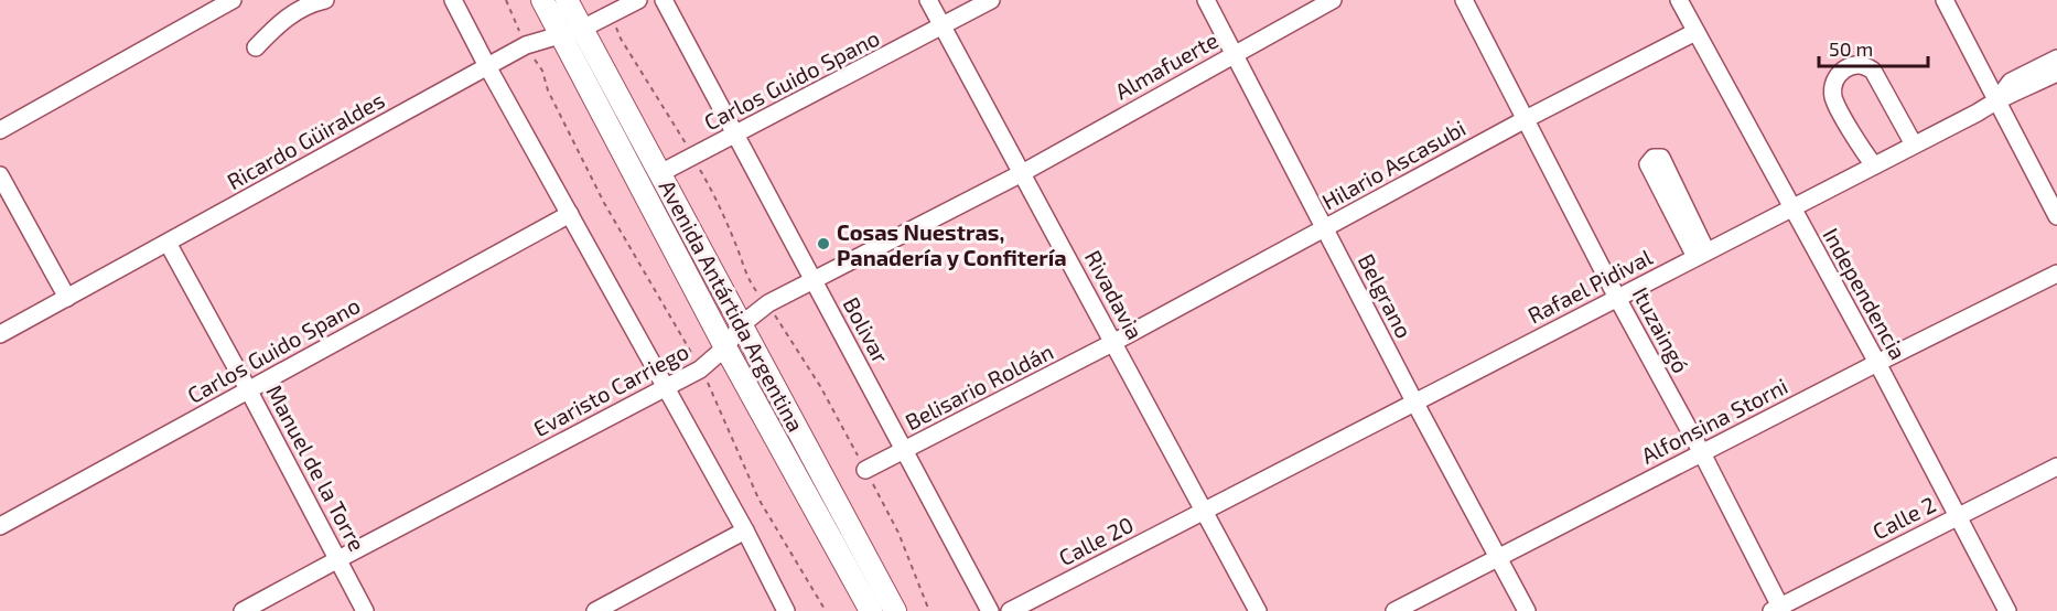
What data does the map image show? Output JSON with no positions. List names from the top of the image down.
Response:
{
  "streets": {
    "main road": ["Avenida Antártida Argentina"],
    "street": [
      "Almafuerte",
      "Carlos Guido Spano",
      "Ricardo Güiraldes",
      "Hilario Ascasubi",
      "Rafael Pidival",
      "Independencia",
      "Rivadavia",
      "Belgrano",
      "Bolivar",
      "Ituzaingó",
      "Belisario Roldán",
      "Evaristo Carriego",
      "Alfonsina Storni",
      "Manuel de la Torre",
      "Calle 2",
      "Calle 20"
    ]
  },
  "crossings": [
    ["Almafuerte", "Rivadavia"],
    ["Almafuerte", "Belgrano"],
    ["Almafuerte", "Evaristo Carriego"],
    ["Carlos Guido Spano", "Rivadavia"],
    ["Carlos Guido Spano", "Avenida Antártida Argentina"],
    ["Carlos Guido Spano", "Bolivar"],
    ["Carlos Guido Spano", "Manuel de la Torre"],
    ["Ricardo Güiraldes", "Avenida Antártida Argentina"],
    ["Ricardo Güiraldes", "Manuel de la Torre"],
    ["Hilario Ascasubi", "Independencia"],
    ["Hilario Ascasubi", "Rivadavia"],
    ["Hilario Ascasubi", "Belgrano"],
    ["Hilario Ascasubi", "Ituzaingó"],
    ["Hilario Ascasubi", "Belisario Roldán"],
    ["Rafael Pidival", "Independencia"],
    ["Rafael Pidival", "Rivadavia"],
    ["Rafael Pidival", "Belgrano"],
    ["Rafael Pidival", "Ituzaingó"],
    ["Rafael Pidival", "Calle 20"],
    ["Independencia", "Alfonsina Storni"],
    ["Independencia", "Calle 2"],
    ["Rivadavia", "Belisario Roldán"],
    ["Rivadavia", "Evaristo Carriego"],
    ["Rivadavia", "Calle 20"],
    ["Belgrano", "Alfonsina Storni"],
    ["Avenida Antártida Argentina", "Evaristo Carriego"],
    ["Bolivar", "Belisario Roldán"],
    ["Bolivar", "Evaristo Carriego"],
    ["Ituzaingó", "Alfonsina Storni"],
    ["Ituzaingó", "Calle 2"],
    ["Evaristo Carriego", "Manuel de la Torre"]
  ],
  "places": ["Cosas Nuestras, Panadería y Confitería"],
  "scale_bar": "50 m"
}
